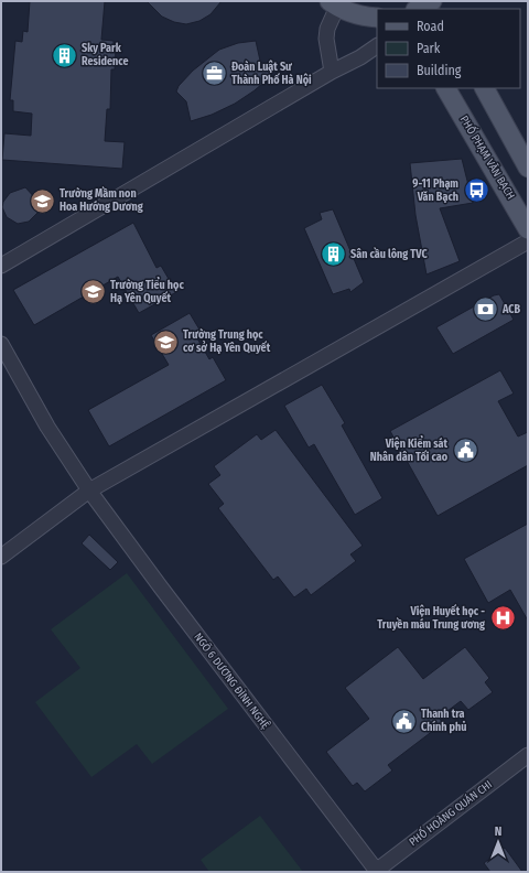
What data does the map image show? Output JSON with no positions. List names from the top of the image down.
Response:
{
  "streets": {
    "main road": ["PHỐ PHẠM VĂN BẠCH"],
    "street": ["NGÕ 6 DƯƠNG ĐÌNH NGHỆ", "PHỐ HOÀNG QUÁN CHI"]
  },
  "crossings": [
    ["NGÕ 6 DƯƠNG ĐÌNH NGHỆ", "PHỐ HOÀNG QUÁN CHI"]
  ],
  "places": {
    "building": ["Sky Park Residence", "Sân cầu lông TVC"],
    "office": ["Đoàn Luật Sư Thành Phố Hà Nội"],
    "bus stop": ["9-11 Phạm Văn Bạch"],
    "school or university": ["Trường Mầm non Hoa Hướng Dương", "Trường Tiểu học Hạ Yên Quyết", "Trường Trung học cơ sở Hạ Yên Quyết"],
    "bank": ["ACB"],
    "public building": ["Viện Kiểm sát Nhân dân Tối cao", "Thanh tra Chính phủ"],
    "hospital": ["Viện Huyết học - Truyền máu Trung ương"]
  },
  "legend": ["Road", "Park", "Building"],
  "north": "top"
}
